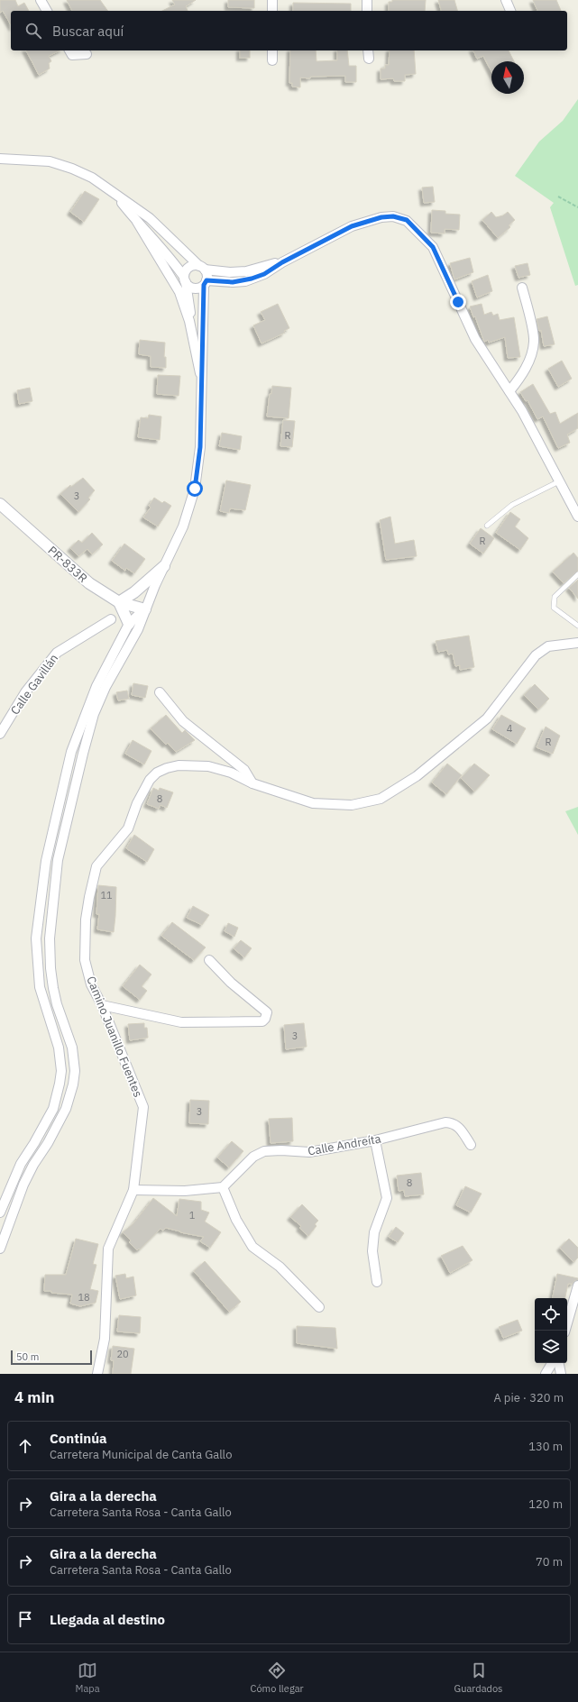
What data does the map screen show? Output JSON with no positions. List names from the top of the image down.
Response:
{
  "streets": {
    "street": [
      "PR-833R",
      "Calle Gavillán",
      "Camino Juanillo Fuentes",
      "Calle Andreíta"
    ]
  },
  "house_numbers": [
    "R",
    "3",
    "R",
    "4",
    "R",
    "8",
    "11",
    "3",
    "3",
    "8",
    "1",
    "18",
    "20"
  ],
  "scale_bar": "50 m",
  "north": "top",
  "page": {
    "search": "Buscar aquí",
    "scale": "50 m",
    "heading": ["4 min", "A pie · 320 m"],
    "list": [
      ["Continúa", "Carretera Municipal de Canta Gallo", "130 m"],
      ["Gira a la derecha", "Carretera Santa Rosa - Canta Gallo", "120 m"],
      ["Gira a la derecha", "Carretera Santa Rosa - Canta Gallo", "70 m"],
      "Llegada al destino"
    ],
    "nav": ["Mapa", "Cómo llegar", "Guardados"]
  }
}
